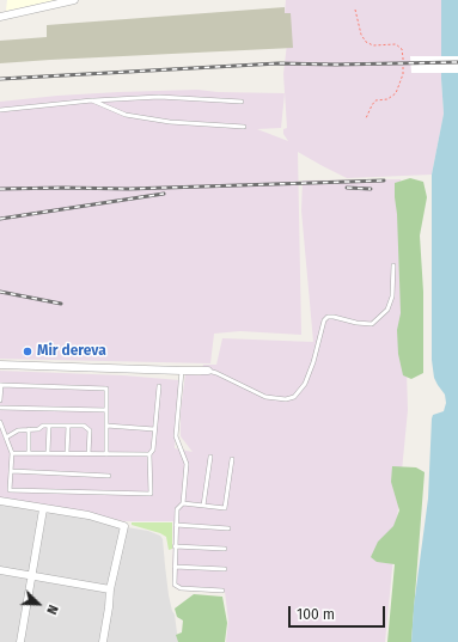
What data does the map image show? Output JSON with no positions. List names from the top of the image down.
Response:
{
  "places": ["Mir dereva"],
  "scale_bar": "100 m",
  "north": "bottom right"
}
